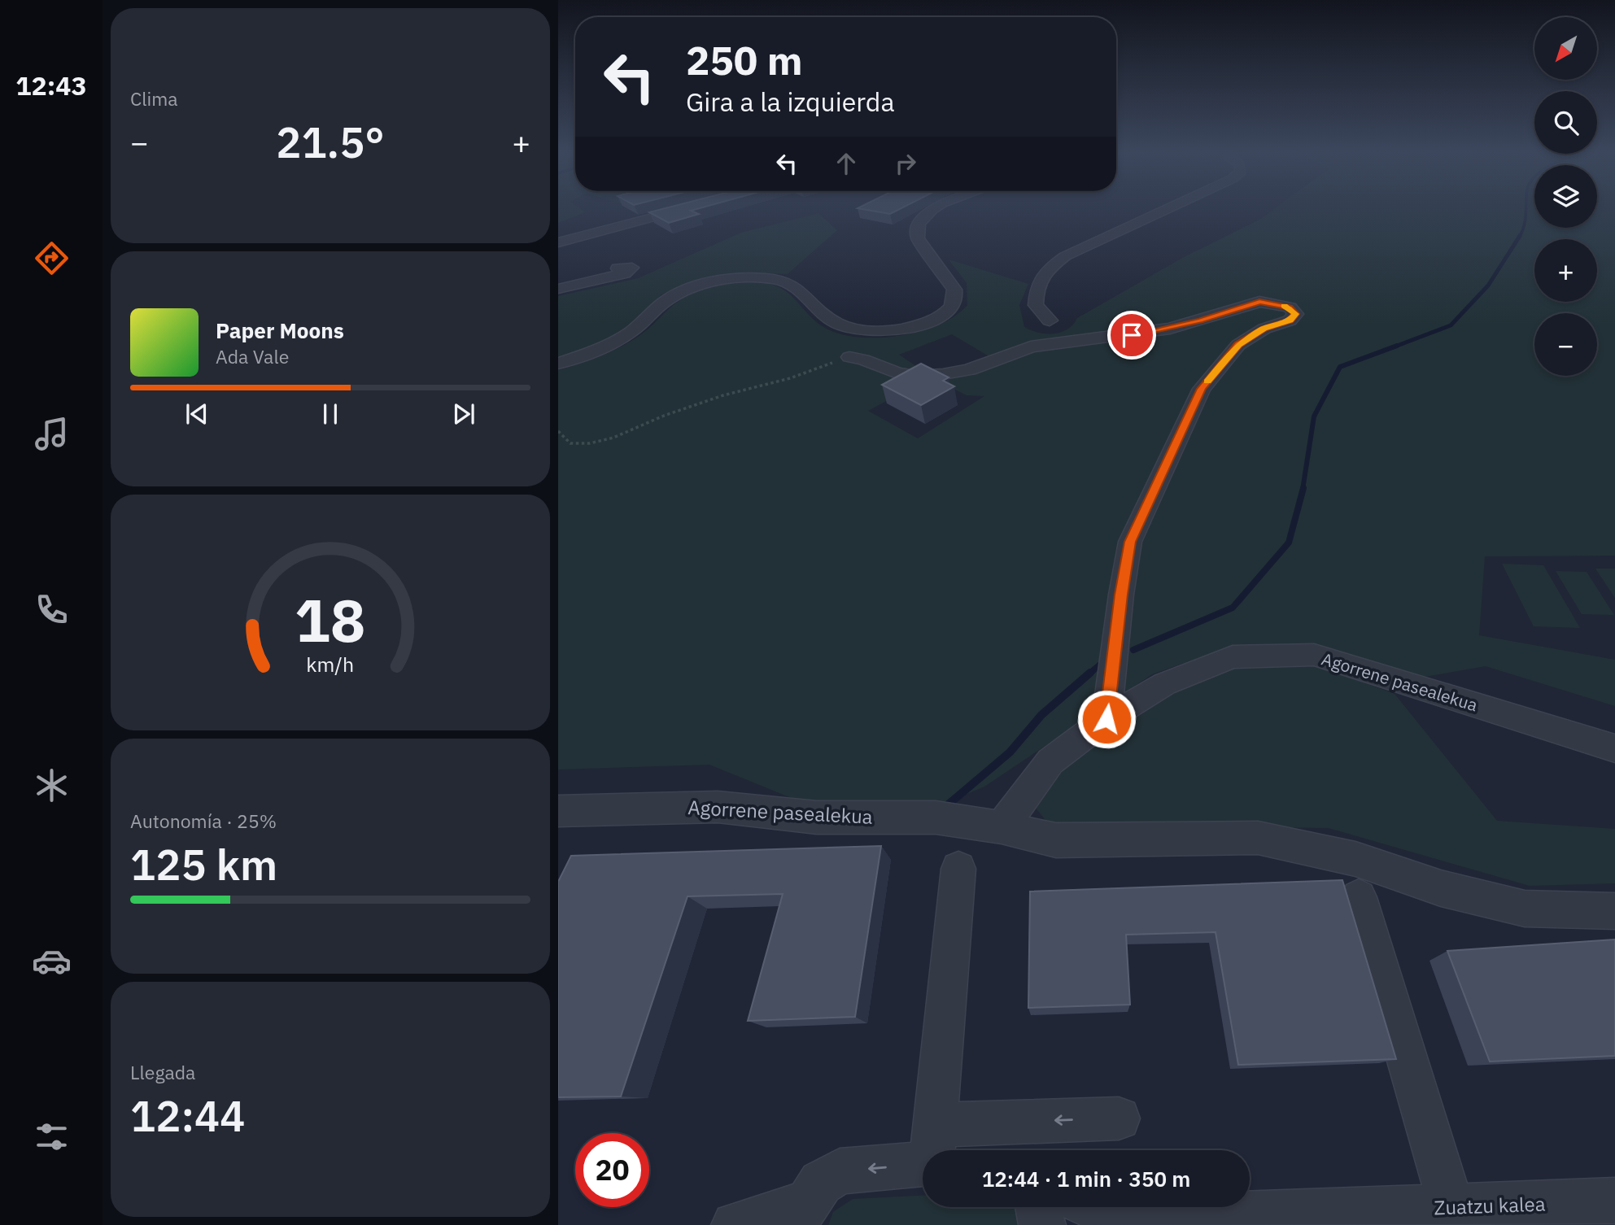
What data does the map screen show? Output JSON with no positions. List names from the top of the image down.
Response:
{
  "streets": {
    "street": ["Agorrene pasealekua", "Zuatzu kalea"]
  },
  "north": "bottom left",
  "page": {
    "tabs": "12:43",
    "tile": [
      "Clima",
      ["Autonomía · 25%", "125 km"],
      ["Llegada", "12:44"]
    ],
    "map_buttons": ["+", "−"],
    "turn": ["250 m", "Gira a la izquierda"],
    "heat": ["−", "21.5°", "+"],
    "song": ["Paper Moons", "Ada Vale"],
    "limit": "20",
    "trip": "12:44 · 1 min · 350 m",
    "gauge": ["18", "km/h"]
  }
}
